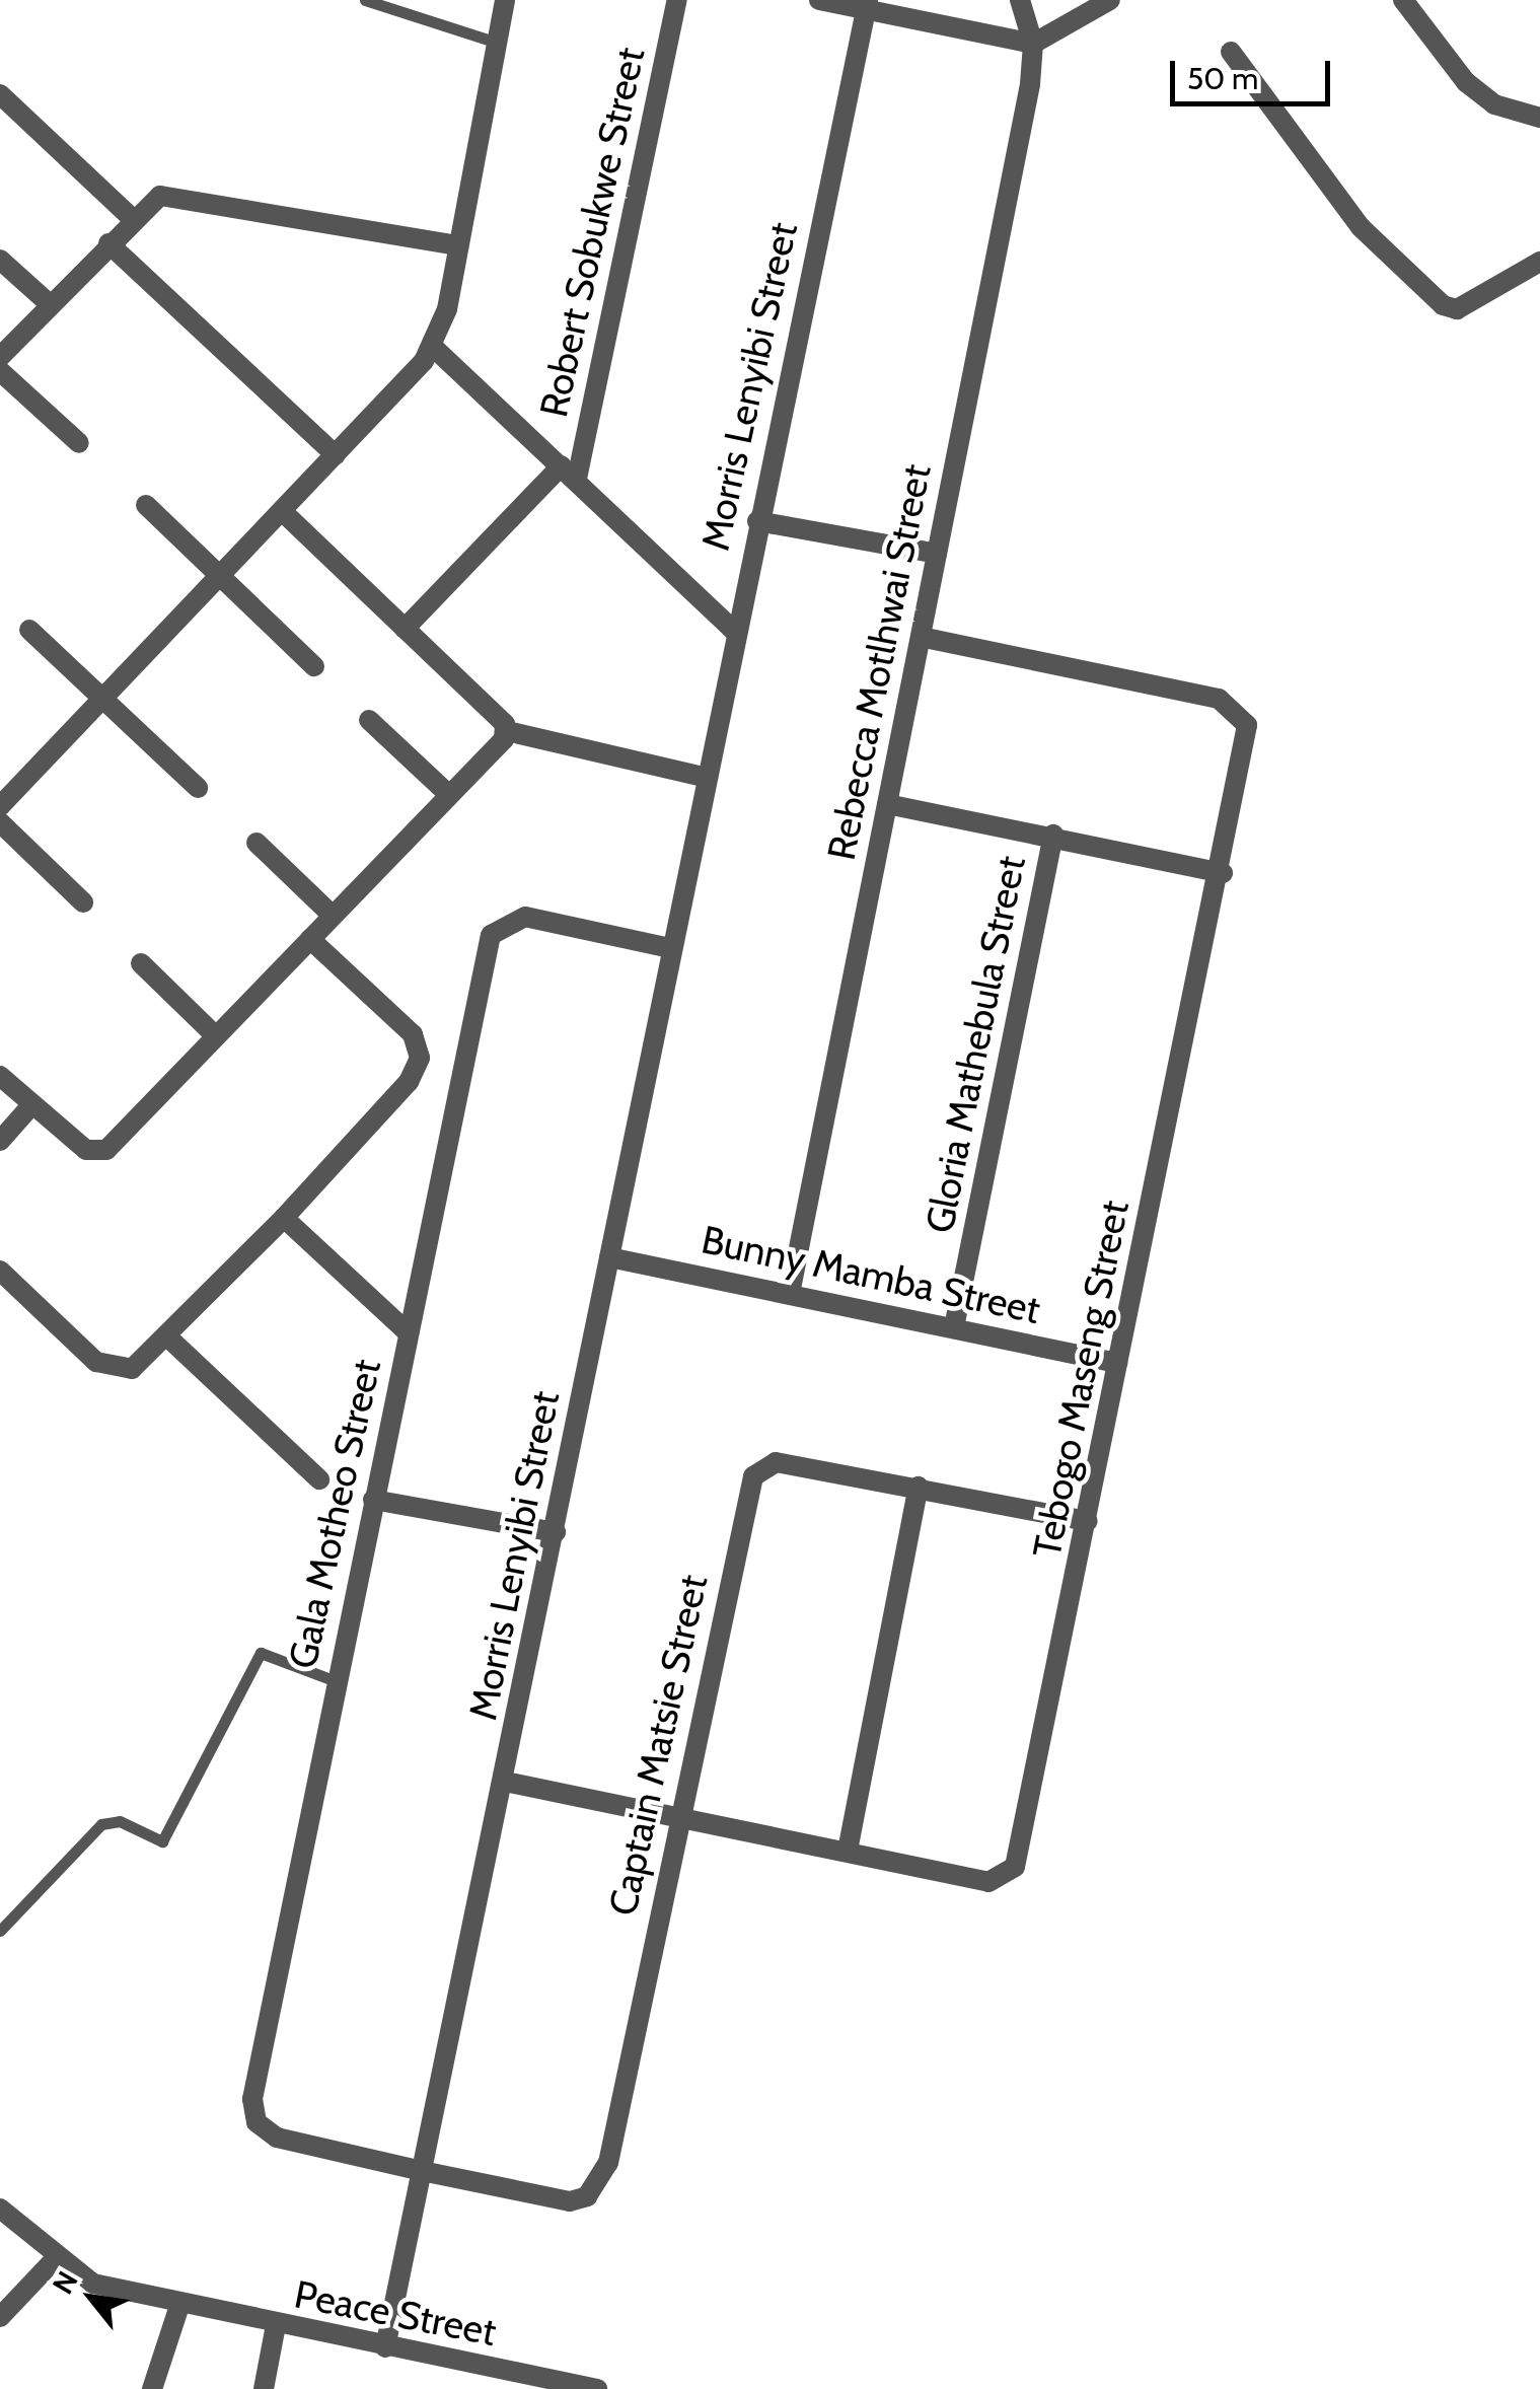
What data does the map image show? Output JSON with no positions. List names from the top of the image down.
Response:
{
  "streets": {
    "street": [
      "Robert Sobukwe Street",
      "Morris Lenyibi Street",
      "Rebecca Motlhwai Street",
      "Gloria Mathebula Street",
      "Bunny Mamba Street",
      "Tebogo Maseng Street",
      "Gala Motheo Street",
      "Captain Matsie Street",
      "Peace Street"
    ]
  },
  "crossings": [
    ["Morris Lenyibi Street", "Bunny Mamba Street"],
    ["Morris Lenyibi Street", "Tebogo Maseng Street"],
    ["Morris Lenyibi Street", "Gala Motheo Street"],
    ["Morris Lenyibi Street", "Captain Matsie Street"],
    ["Morris Lenyibi Street", "Peace Street"],
    ["Rebecca Motlhwai Street", "Bunny Mamba Street"],
    ["Rebecca Motlhwai Street", "Tebogo Maseng Street"],
    ["Gloria Mathebula Street", "Bunny Mamba Street"],
    ["Bunny Mamba Street", "Tebogo Maseng Street"],
    ["Tebogo Maseng Street", "Captain Matsie Street"],
    ["Gala Motheo Street", "Captain Matsie Street"]
  ],
  "scale_bar": "50 m",
  "north": "top left"
}
